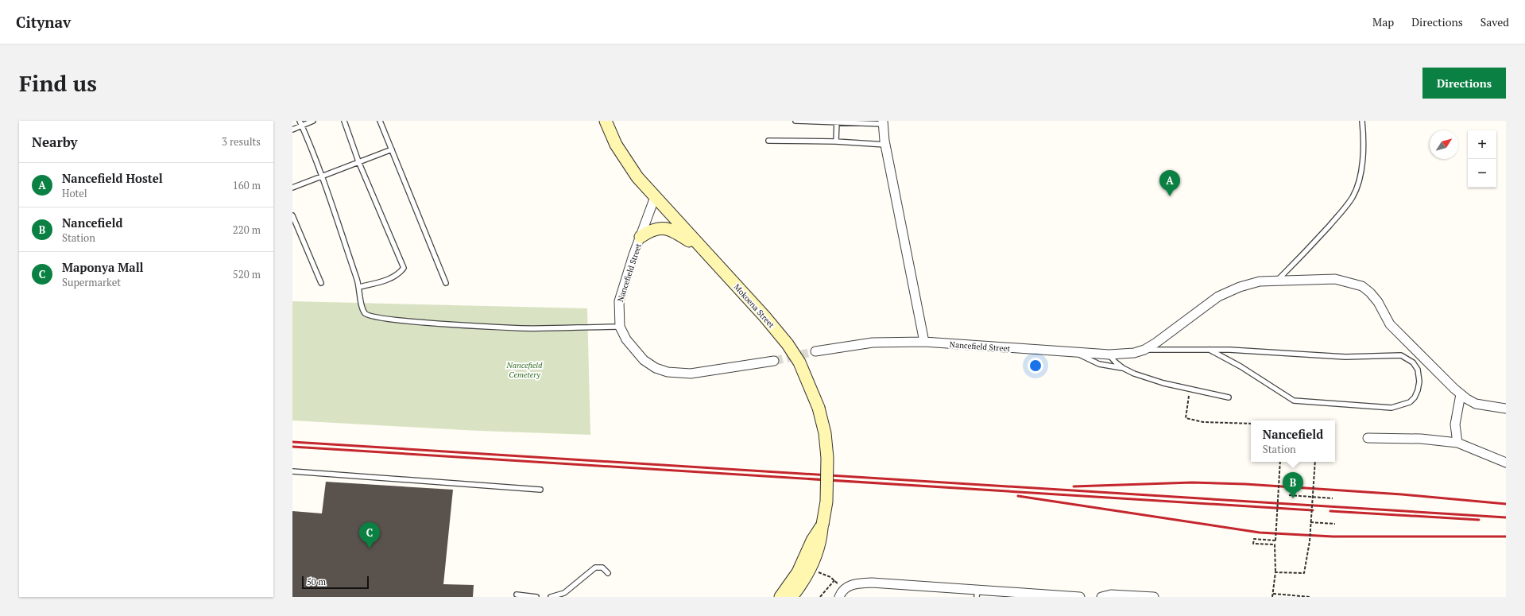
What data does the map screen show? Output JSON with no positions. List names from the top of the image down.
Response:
{
  "streets": {
    "main road": ["Mokoena Street"],
    "street": ["Nancefield Street"]
  },
  "crossings": [
    ["Nancefield Street", "Mokoena Street"]
  ],
  "parks": ["Nancefield Cemetery"],
  "scale_bar": "50 m",
  "north": "top right",
  "page": {
    "header": "Citynav",
    "nav": ["Map", "Directions", "Saved"],
    "buttons": "Directions",
    "title": "Find us",
    "heading": ["Nearby", "3 results"],
    "map_buttons": ["+", "−"],
    "list": [
      {
        "mark": "A",
        "name": "Nancefield Hostel",
        "note": "Hotel",
        "value": "160 m"
      },
      {
        "mark": "B",
        "name": "Nancefield",
        "note": "Station",
        "value": "220 m"
      },
      {
        "mark": "C",
        "name": "Maponya Mall",
        "note": "Supermarket",
        "value": "520 m"
      }
    ],
    "pins": ["A", "B", "C"],
    "popup": ["Nancefield", "Station"],
    "scale": "50 m"
  }
}
